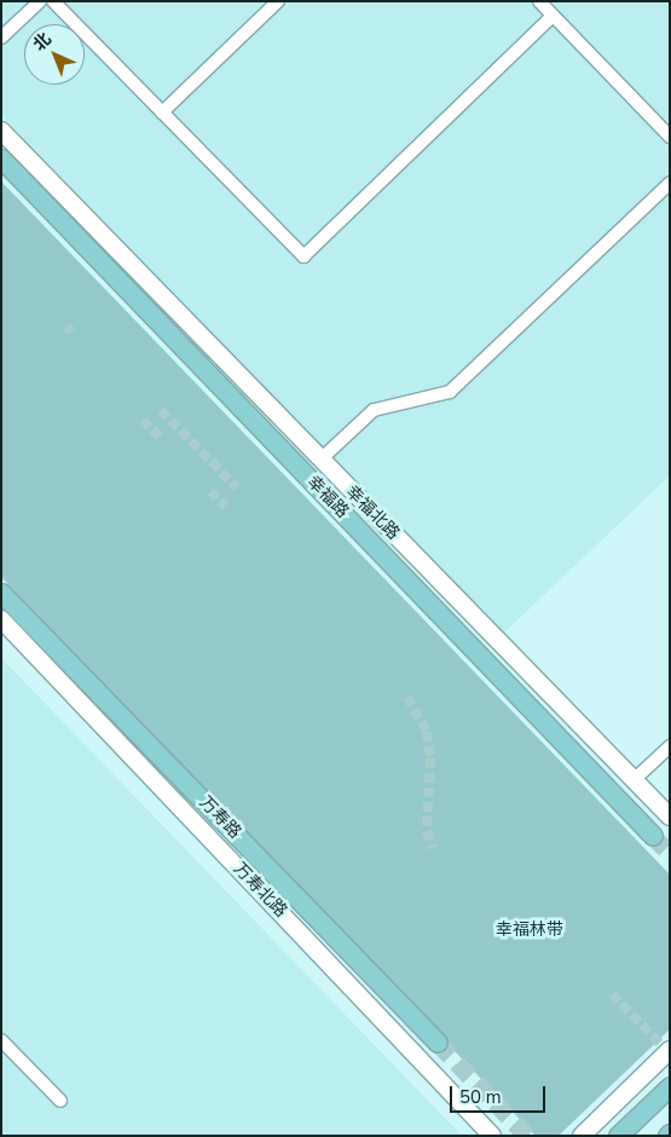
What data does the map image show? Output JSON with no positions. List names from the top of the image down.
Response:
{
  "streets": {
    "main road": [
      "幸福路",
      "幸福北路",
      "万寿路",
      "万寿北路"
    ]
  },
  "parks": ["幸福林带"],
  "scale_bar": "50 m",
  "north": "top left"
}
